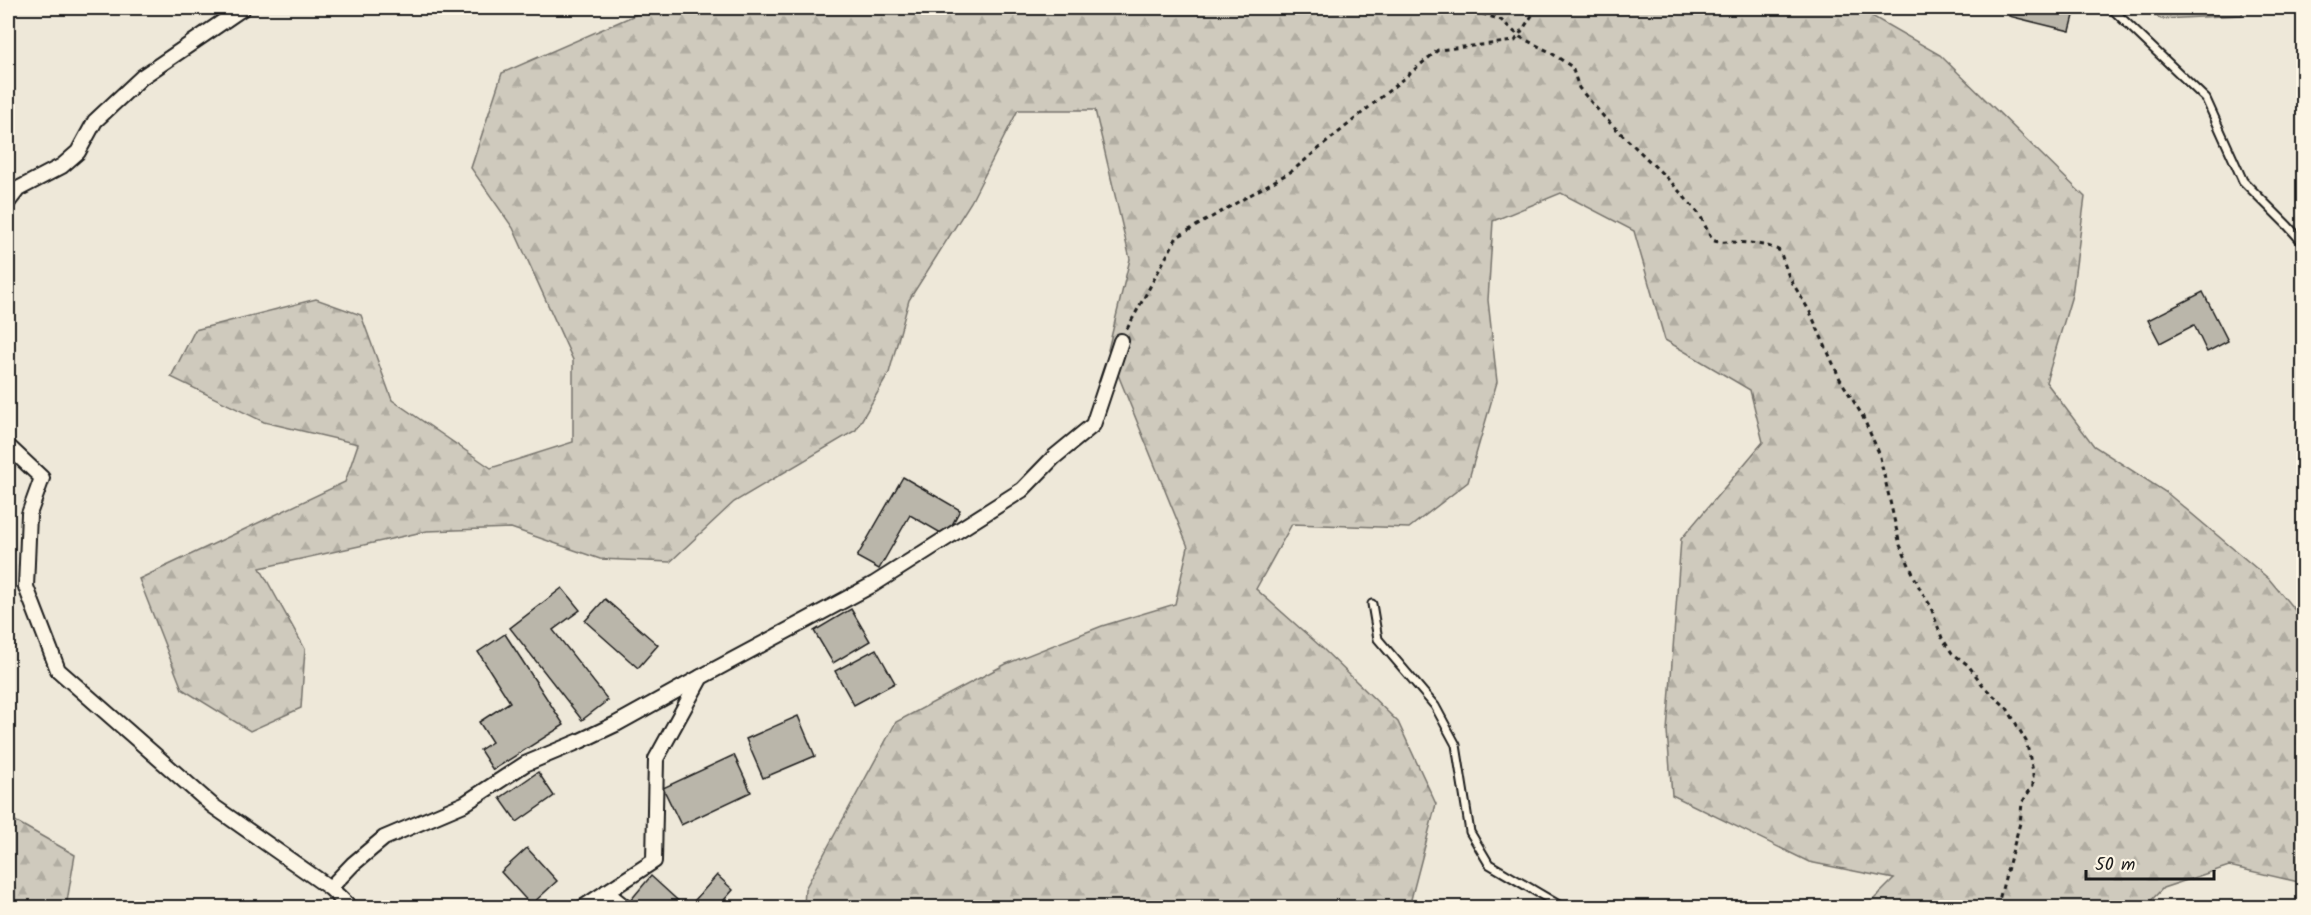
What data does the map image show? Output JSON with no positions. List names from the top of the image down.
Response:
{
  "scale_bar": "50 m"
}
